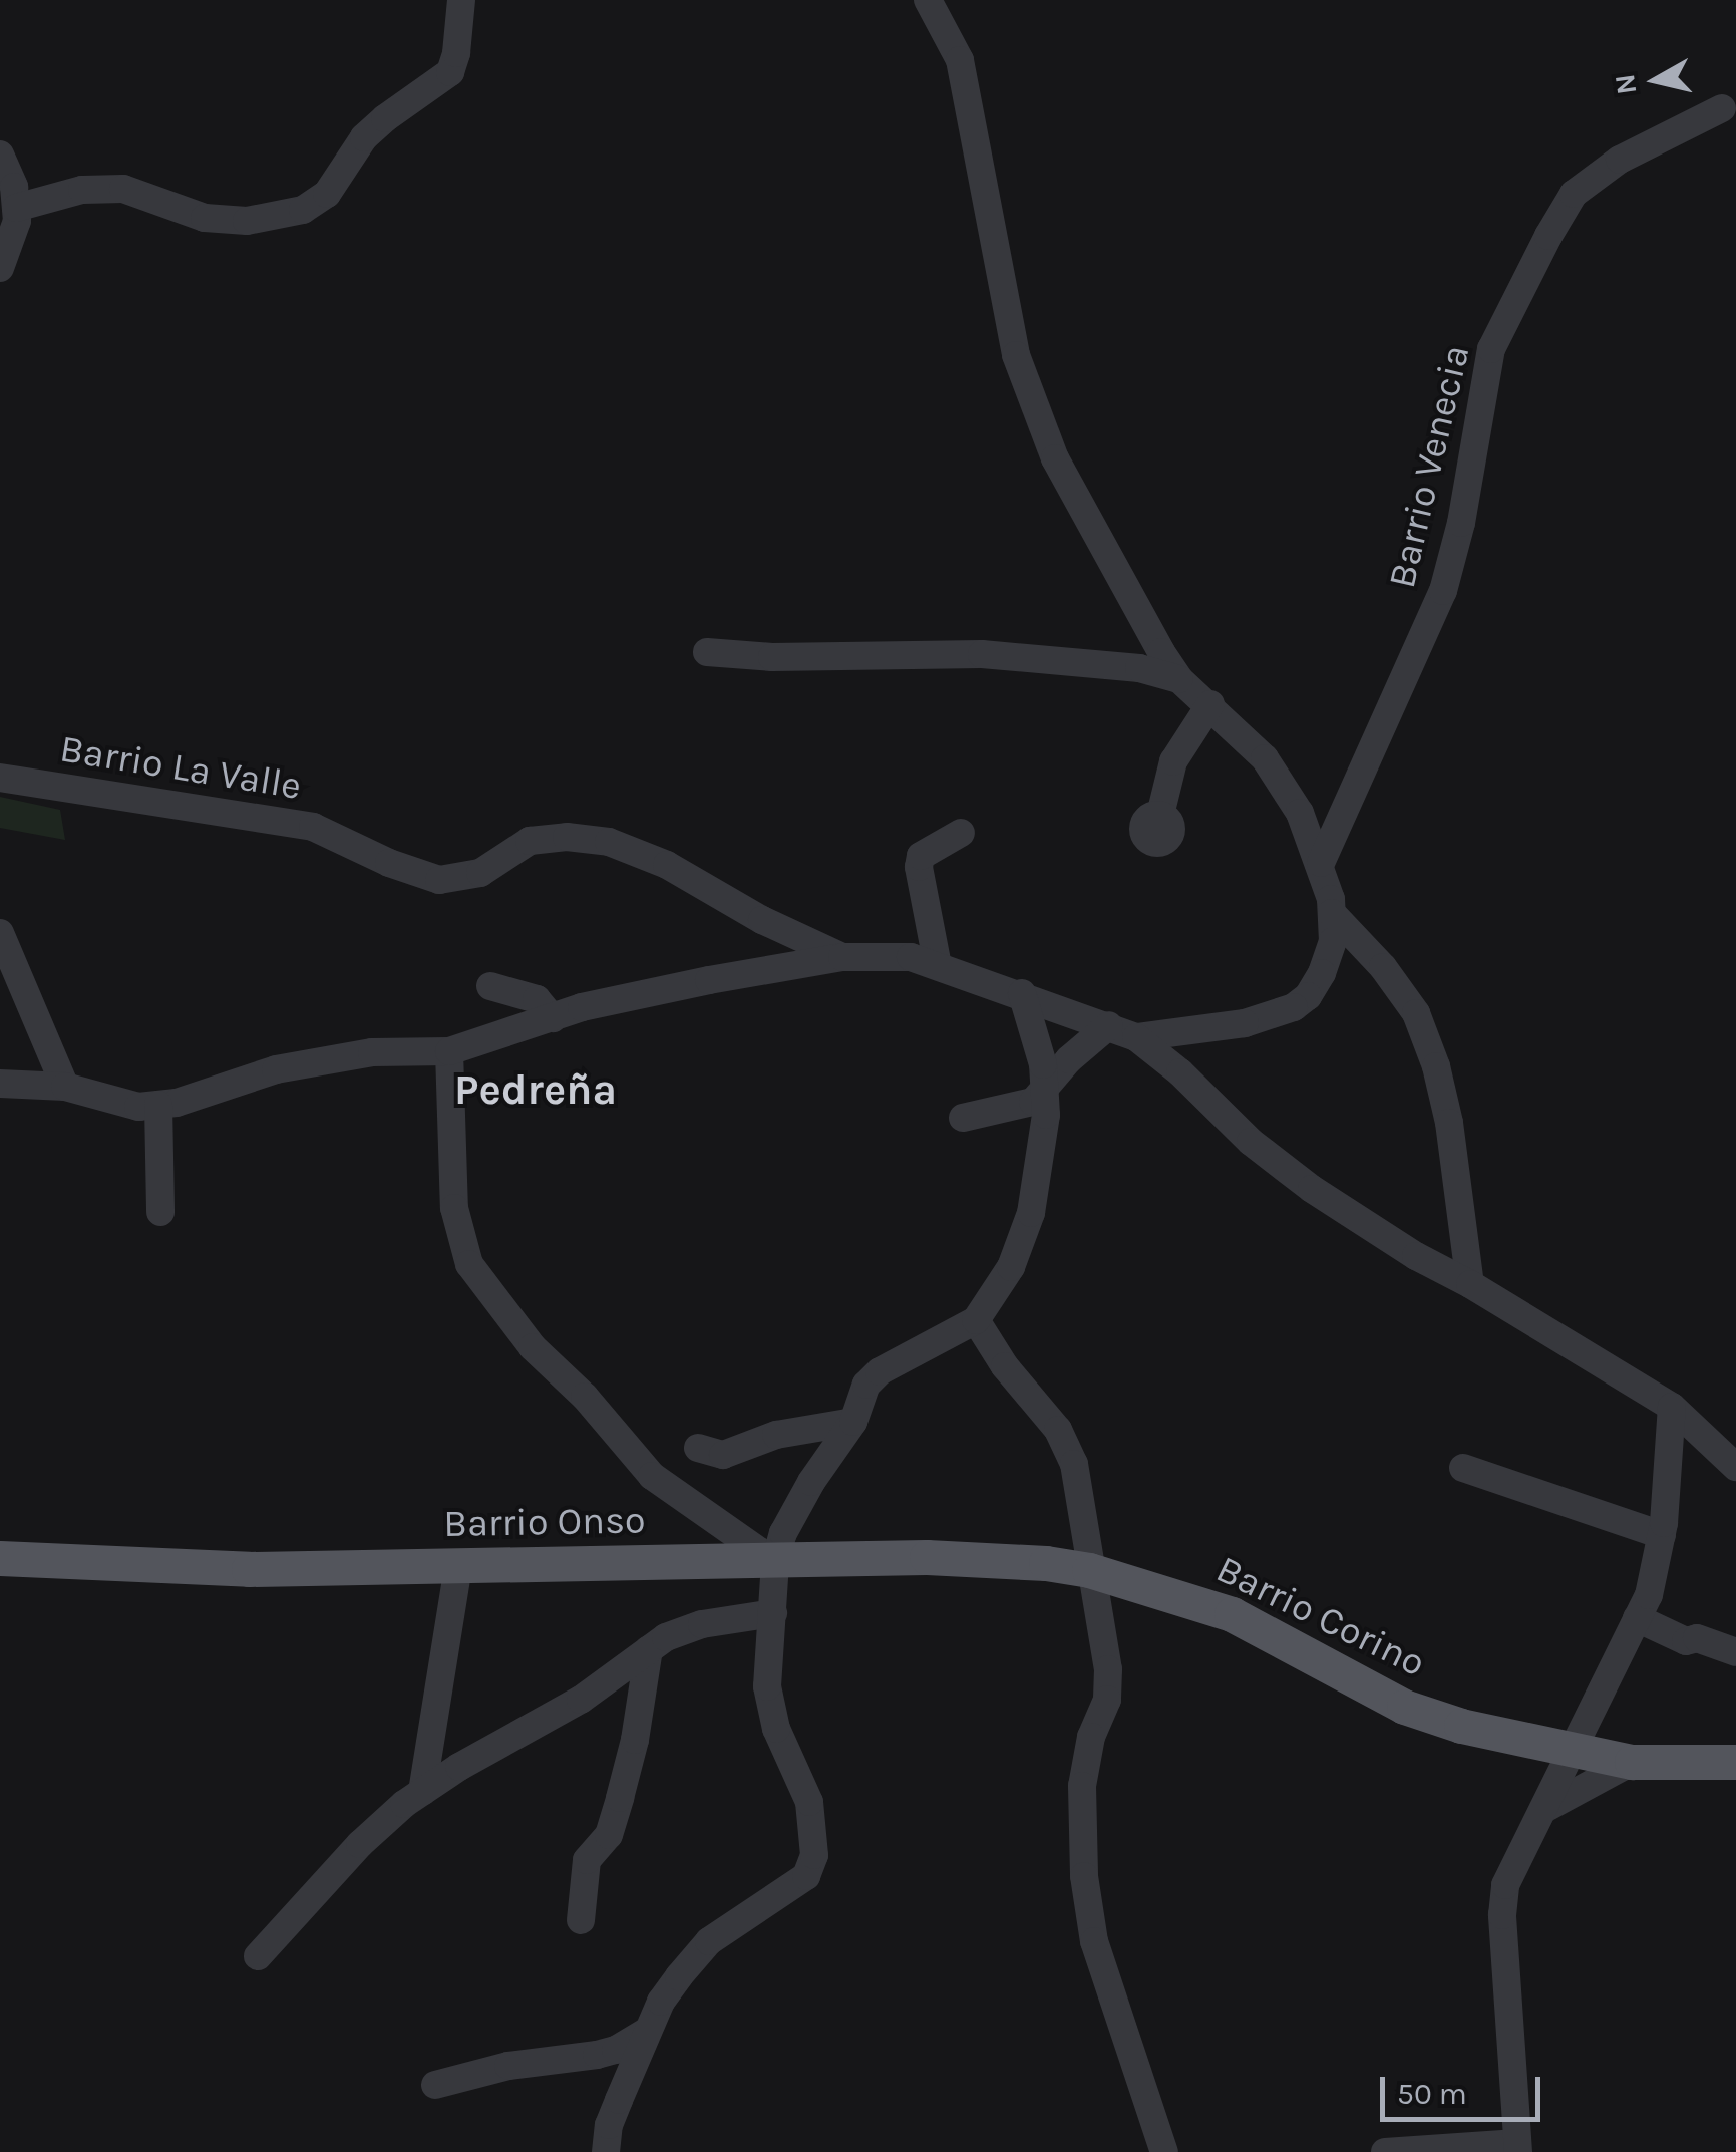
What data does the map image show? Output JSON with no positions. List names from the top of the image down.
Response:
{
  "streets": {
    "main road": ["Barrio Onso", "Barrio Corino"],
    "street": ["Barrio Venecia", "Barrio La Valle"]
  },
  "crossings": [
    ["Barrio Onso", "Barrio Corino"]
  ],
  "districts": ["Pedreña"],
  "scale_bar": "50 m",
  "north": "left"
}
